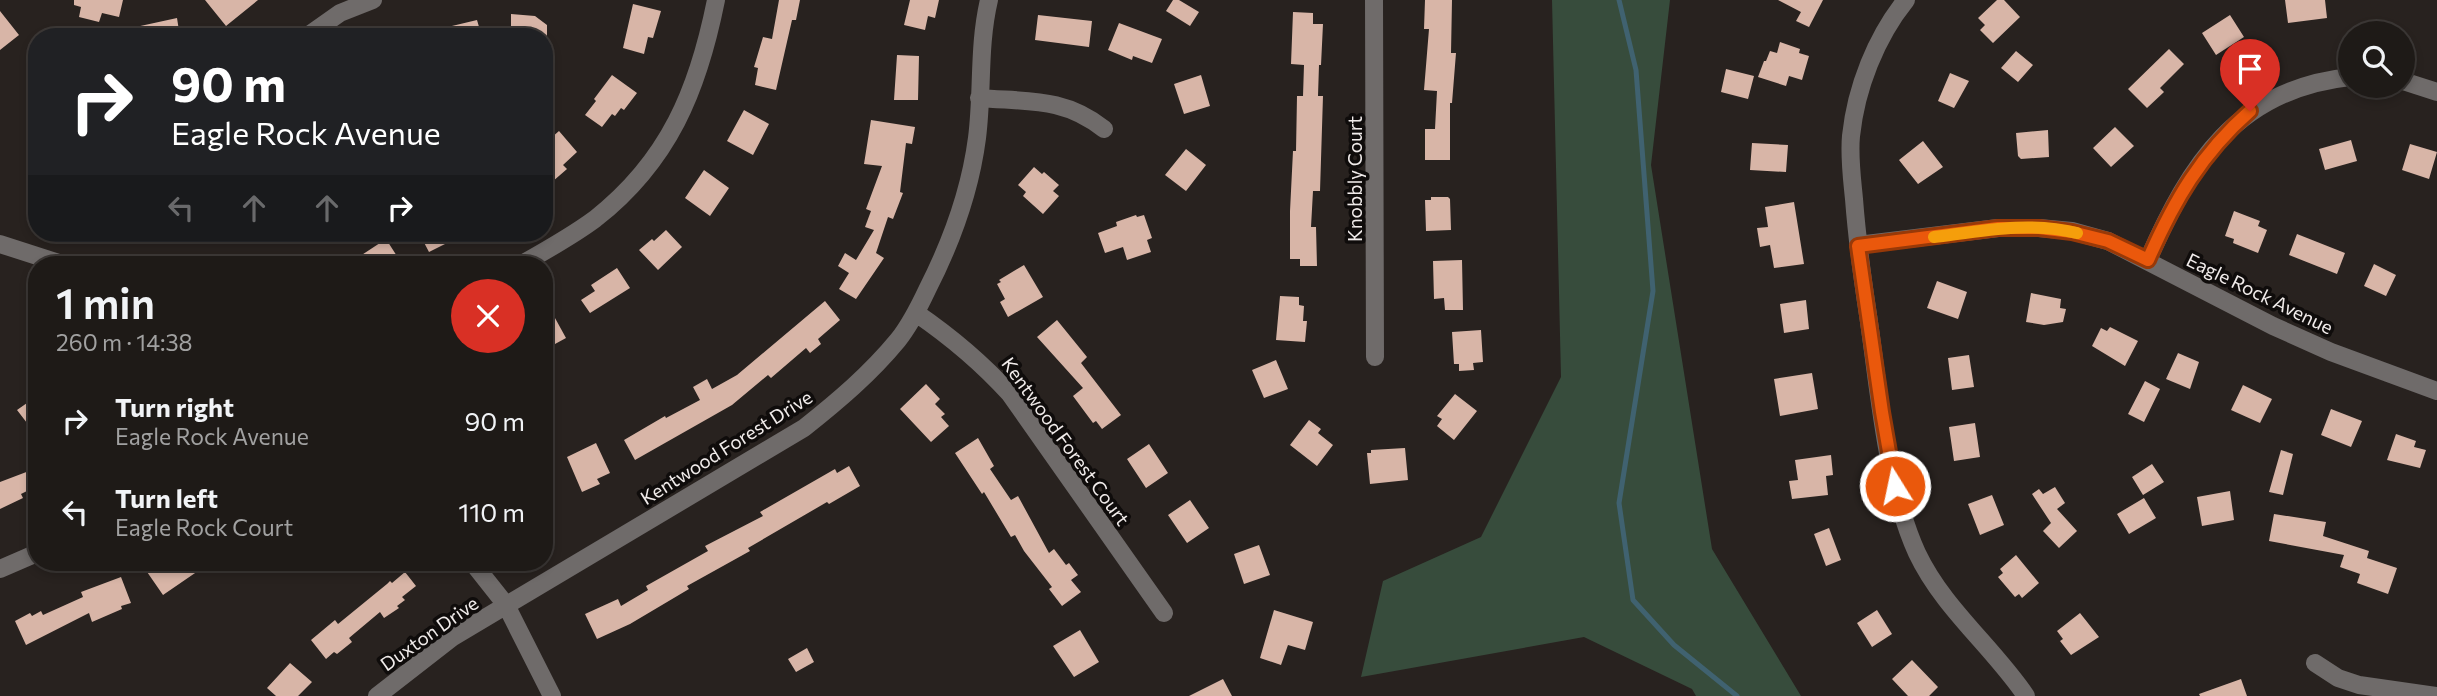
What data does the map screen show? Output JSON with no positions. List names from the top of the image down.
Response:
{
  "streets": {
    "street": [
      "Knobbly Court",
      "Eagle Rock Avenue",
      "Kentwood Forest Court",
      "Kentwood Forest Drive",
      "Duxton Drive"
    ]
  },
  "crossings": [
    ["Kentwood Forest Court", "Kentwood Forest Drive"],
    ["Kentwood Forest Drive", "Duxton Drive"]
  ],
  "page": {
    "turn": ["90 m", "Eagle Rock Avenue"],
    "heading": ["1 min", "260 m · 14:38"],
    "list": [
      {
        "name": "Turn right",
        "note": "Eagle Rock Avenue",
        "value": "90 m"
      },
      {
        "name": "Turn left",
        "note": "Eagle Rock Court",
        "value": "110 m"
      }
    ]
  }
}
